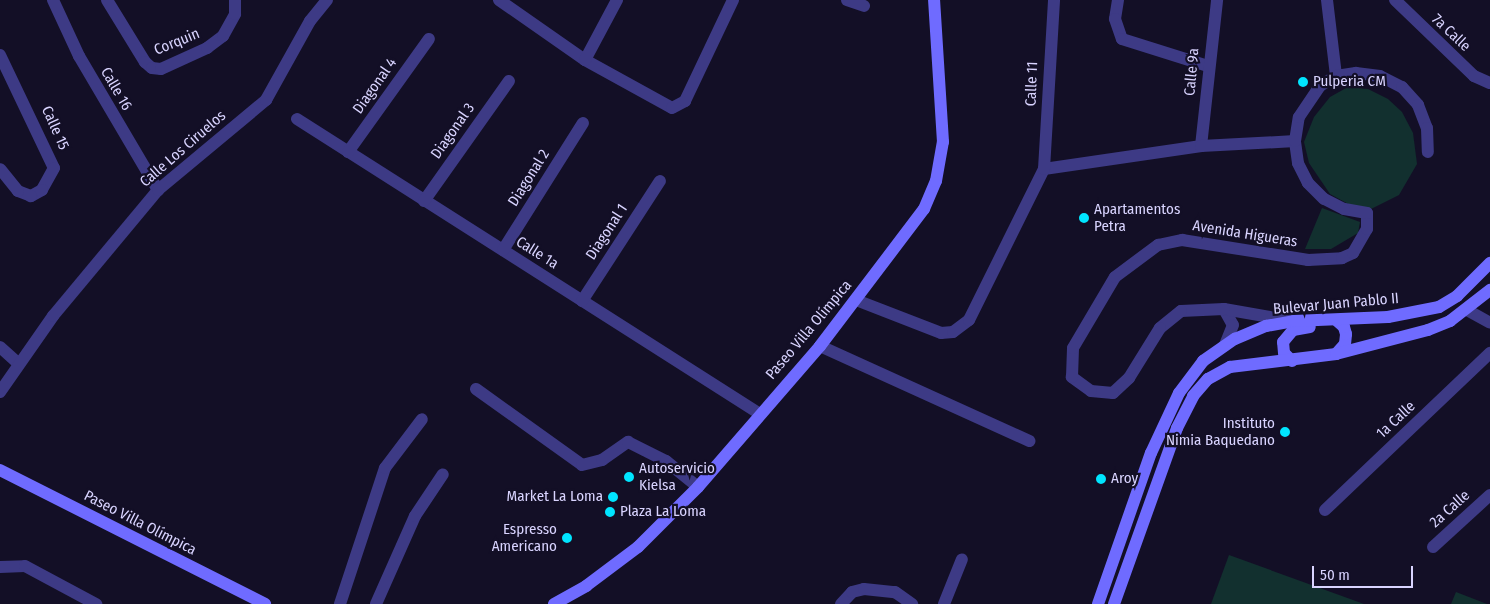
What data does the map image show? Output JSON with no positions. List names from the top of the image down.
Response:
{
  "streets": {
    "main road": ["Bulevar Juan Pablo II", "Paseo Villa Olímpica"],
    "street": [
      "7a Calle",
      "Corquin",
      "Calle 9a",
      "Calle 11",
      "Diagonal 4",
      "Calle 16",
      "Calle 15",
      "Diagonal 3",
      "Calle Los Ciruelos",
      "Diagonal 2",
      "Diagonal 1",
      "Avenida Higueras",
      "Calle 1a",
      "1a Calle",
      "2a Calle"
    ]
  },
  "crossings": [
    ["Diagonal 4", "Calle 1a"],
    ["Calle 16", "Calle Los Ciruelos"],
    ["Diagonal 3", "Calle 1a"],
    ["Diagonal 2", "Calle 1a"],
    ["Diagonal 1", "Calle 1a"],
    ["Avenida Higueras", "Bulevar Juan Pablo II"],
    ["Calle 1a", "Paseo Villa Olímpica"]
  ],
  "places": [
    "Pulperia CM",
    "Apartamentos Petra",
    "Instituto Nimia Baquedano",
    "Autoservicio Kielsa",
    "Aroy",
    "Market La Loma",
    "Plaza La Loma",
    "Espresso Americano"
  ],
  "scale_bar": "50 m"
}
